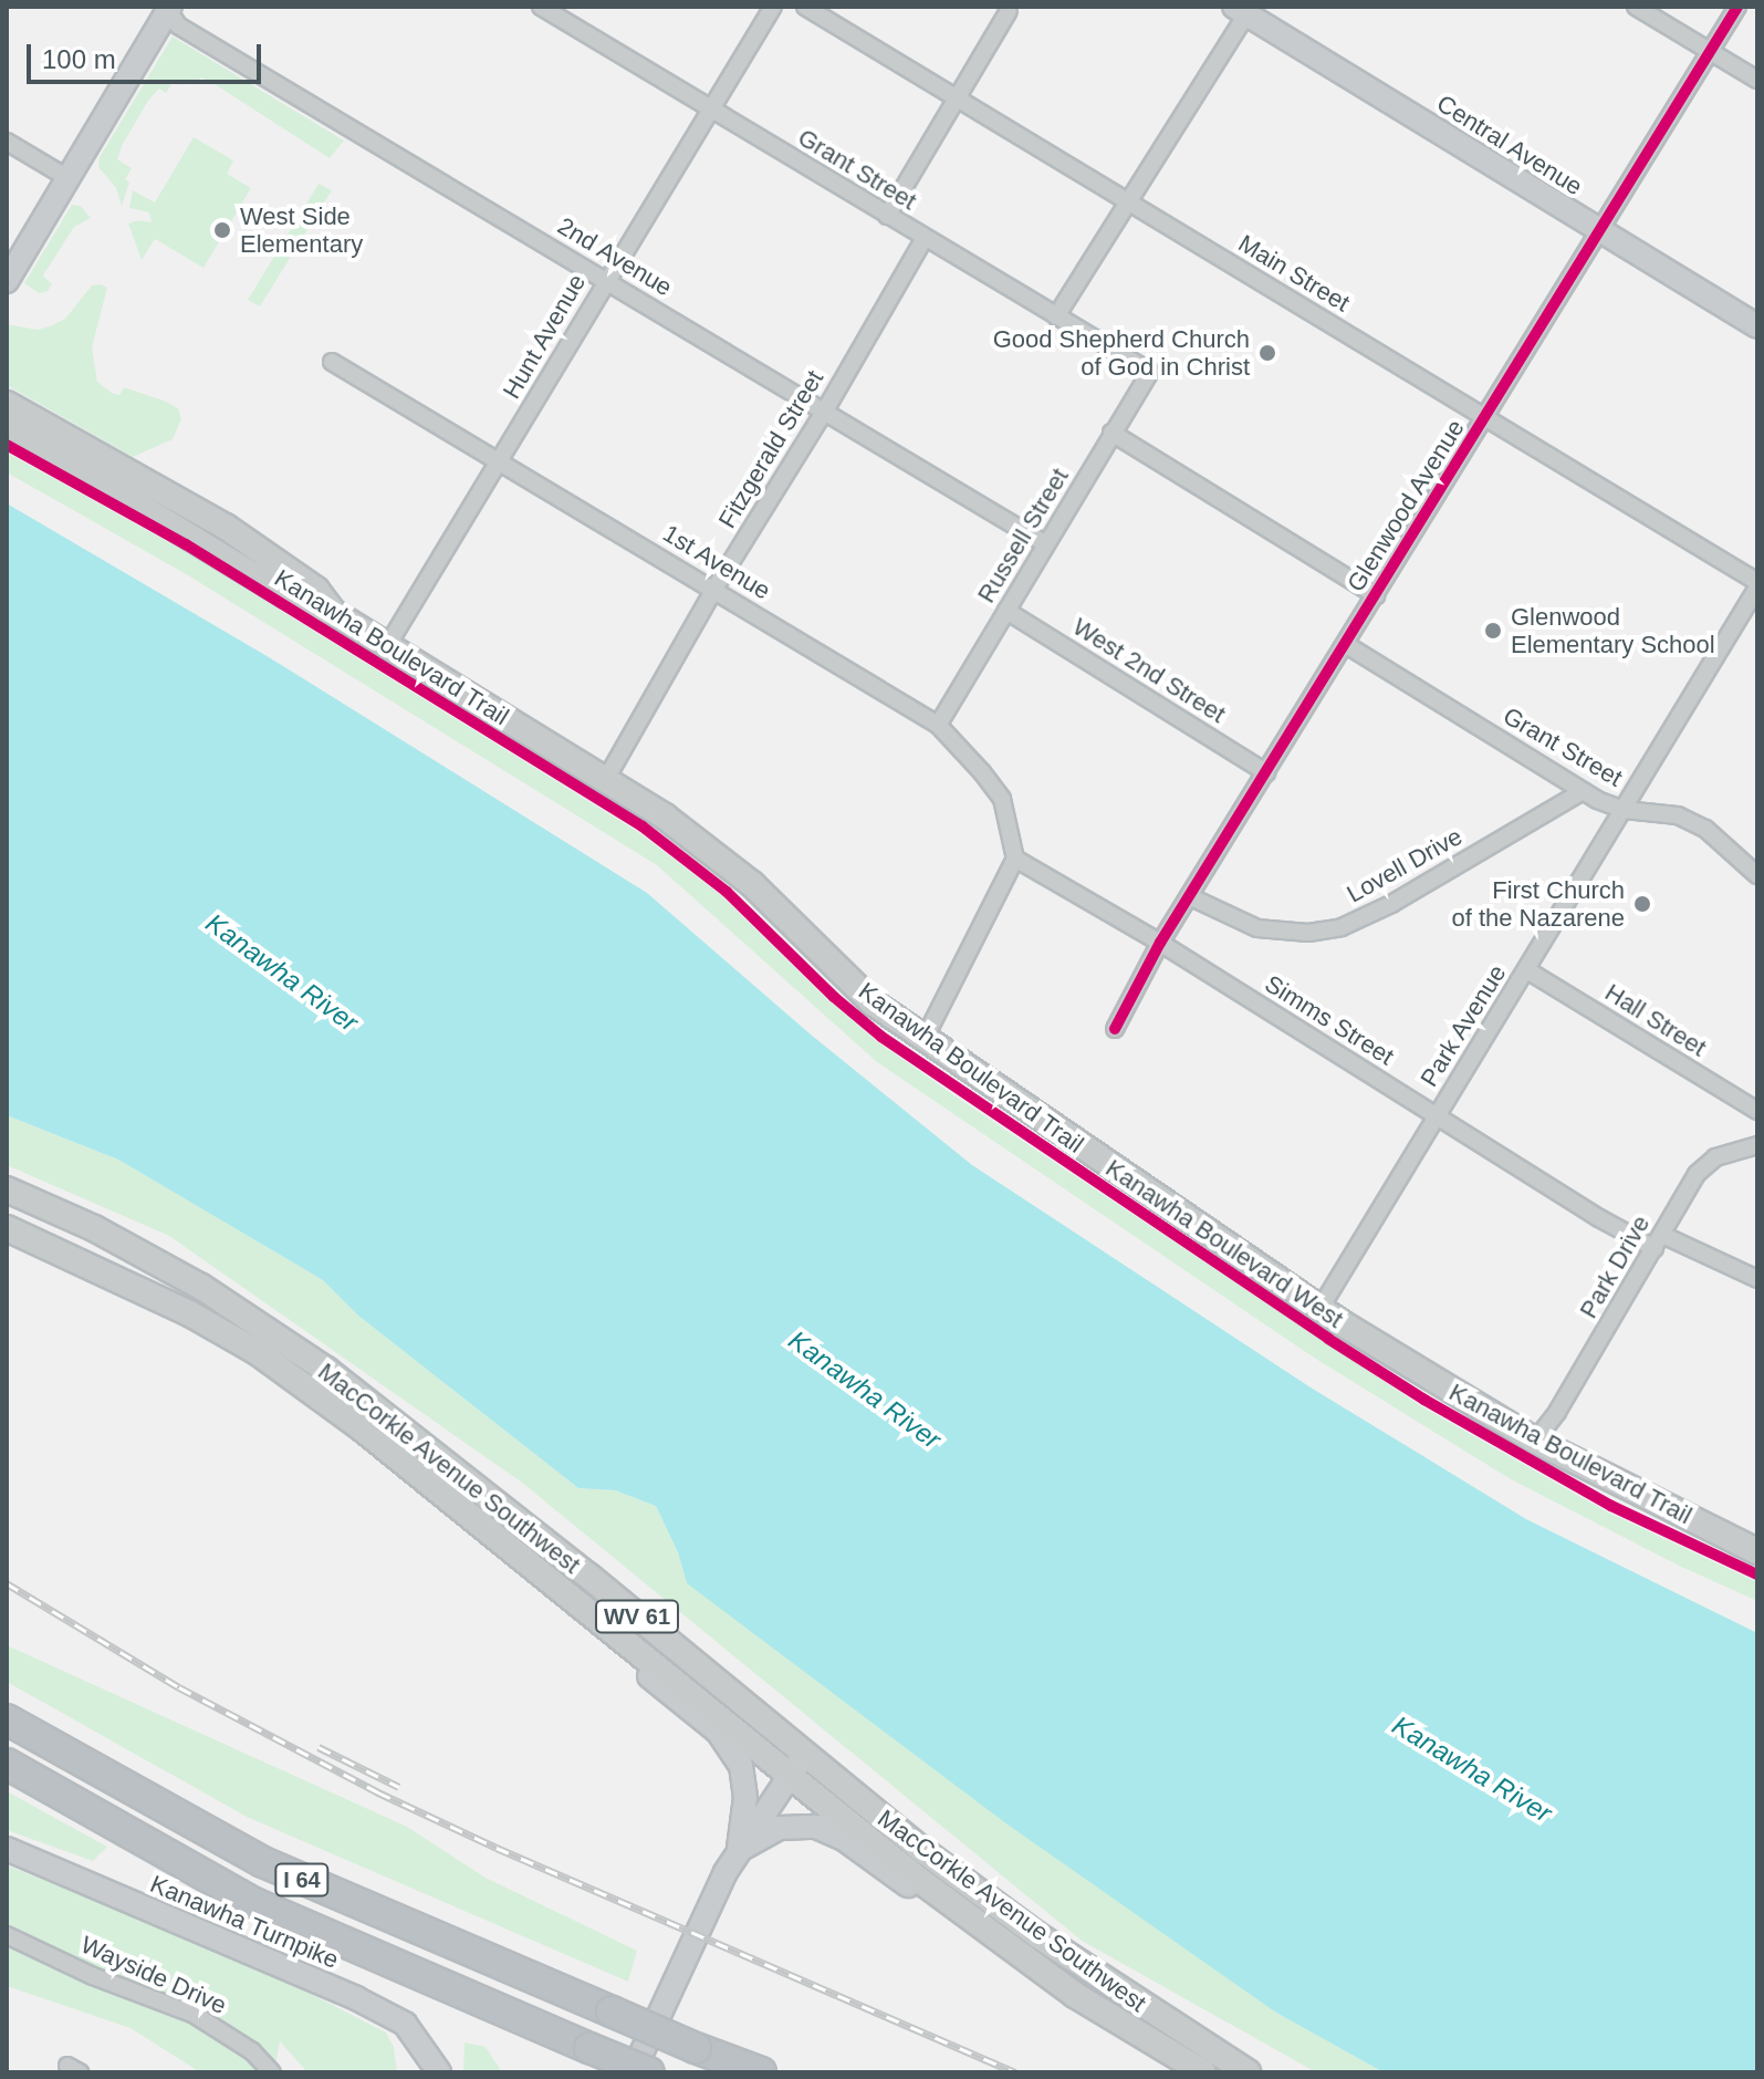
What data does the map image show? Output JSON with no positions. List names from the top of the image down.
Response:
{
  "streets": {
    "highway": ["I 64"],
    "main road": [
      "Central Avenue",
      "Kanawha Boulevard West",
      "MacCorkle Avenue Southwest",
      "WV 61",
      "Kanawha Turnpike"
    ],
    "street": [
      "Grant Street",
      "2nd Avenue",
      "Main Street",
      "Hunt Avenue",
      "Fitzgerald Street",
      "Glenwood Avenue",
      "Russell Street",
      "1st Avenue",
      "West 2nd Street",
      "Lovell Drive",
      "Simms Street",
      "Hall Street",
      "Park Avenue",
      "Park Drive",
      "Wayside Drive"
    ],
    "cycle path": ["Kanawha Boulevard Trail"]
  },
  "crossings": [
    ["Central Avenue", "Glenwood Avenue"],
    ["Grant Street", "Hunt Avenue"],
    ["Grant Street", "Fitzgerald Street"],
    ["Grant Street", "Glenwood Avenue"],
    ["Grant Street", "Russell Street"],
    ["Grant Street", "Lovell Drive"],
    ["Grant Street", "Park Avenue"],
    ["2nd Avenue", "Hunt Avenue"],
    ["2nd Avenue", "Fitzgerald Street"],
    ["2nd Avenue", "Russell Street"],
    ["Main Street", "Glenwood Avenue"],
    ["Main Street", "Park Avenue"],
    ["Hunt Avenue", "1st Avenue"],
    ["Hunt Avenue", "Kanawha Boulevard West"],
    ["Fitzgerald Street", "1st Avenue"],
    ["Fitzgerald Street", "Kanawha Boulevard West"],
    ["Glenwood Avenue", "West 2nd Street"],
    ["Glenwood Avenue", "Lovell Drive"],
    ["Glenwood Avenue", "Simms Street"],
    ["Russell Street", "1st Avenue"],
    ["Russell Street", "West 2nd Street"],
    ["Simms Street", "Park Avenue"],
    ["Simms Street", "Park Drive"],
    ["Hall Street", "Park Avenue"],
    ["Park Avenue", "Kanawha Boulevard West"],
    ["Kanawha Boulevard West", "Park Drive"]
  ],
  "water": ["Kanawha River"],
  "places": [
    "West Side Elementary",
    "Good Shepherd Church of God in Christ",
    "Glenwood Elementary School",
    "First Church of the Nazarene"
  ],
  "scale_bar": "100 m"
}
